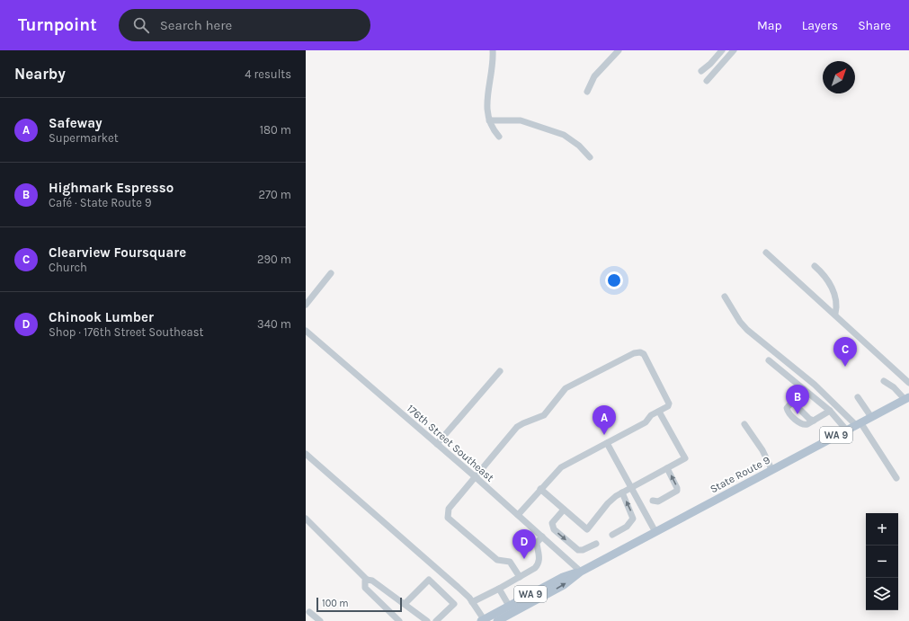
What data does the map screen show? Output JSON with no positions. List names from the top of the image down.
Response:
{
  "streets": {
    "main road": ["WA 9", "State Route 9"],
    "street": ["176th Street Southeast"]
  },
  "crossings": [
    ["176th Street Southeast", "State Route 9"]
  ],
  "scale_bar": "100 m",
  "north": "top right",
  "page": {
    "header": "Turnpoint",
    "search": "Search here",
    "nav": ["Map", "Layers", "Share"],
    "heading": ["Nearby", "4 results"],
    "list": [
      {
        "mark": "A",
        "name": "Safeway",
        "note": "Supermarket",
        "value": "180 m"
      },
      {
        "mark": "B",
        "name": "Highmark Espresso",
        "note": "Café · State Route 9",
        "value": "270 m"
      },
      {
        "mark": "C",
        "name": "Clearview Foursquare",
        "note": "Church",
        "value": "290 m"
      },
      {
        "mark": "D",
        "name": "Chinook Lumber",
        "note": "Shop · 176th Street Southeast",
        "value": "340 m"
      }
    ],
    "pins": [
      "C",
      "B",
      "A",
      "D"
    ],
    "map_buttons": ["+", "−"],
    "scale": "100 m"
  }
}
